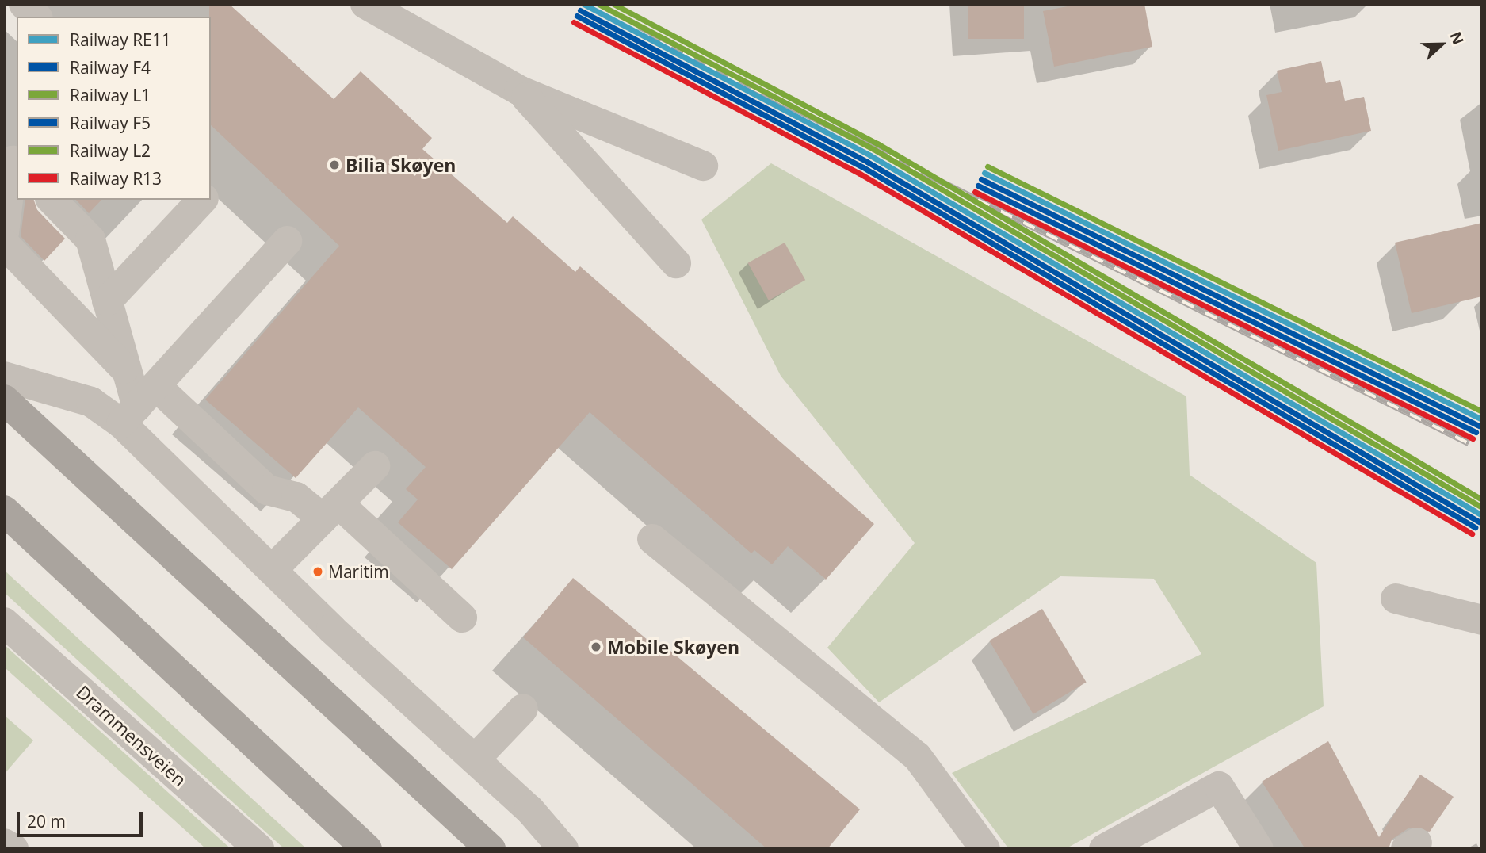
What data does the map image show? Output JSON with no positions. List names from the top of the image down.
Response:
{
  "streets": {
    "street": ["Drammensveien"]
  },
  "places": ["Bilia Skøyen", "Maritim", "Mobile Skøyen"],
  "lines": [
    "rail line RE11",
    "rail line L1",
    "rail line L2",
    "rail line F4",
    "rail line F5",
    "rail line R13"
  ],
  "legend": [
    "Railway RE11",
    "Railway F4",
    "Railway L1",
    "Railway F5",
    "Railway L2",
    "Railway R13"
  ],
  "scale_bar": "20 m",
  "north": "right"
}
